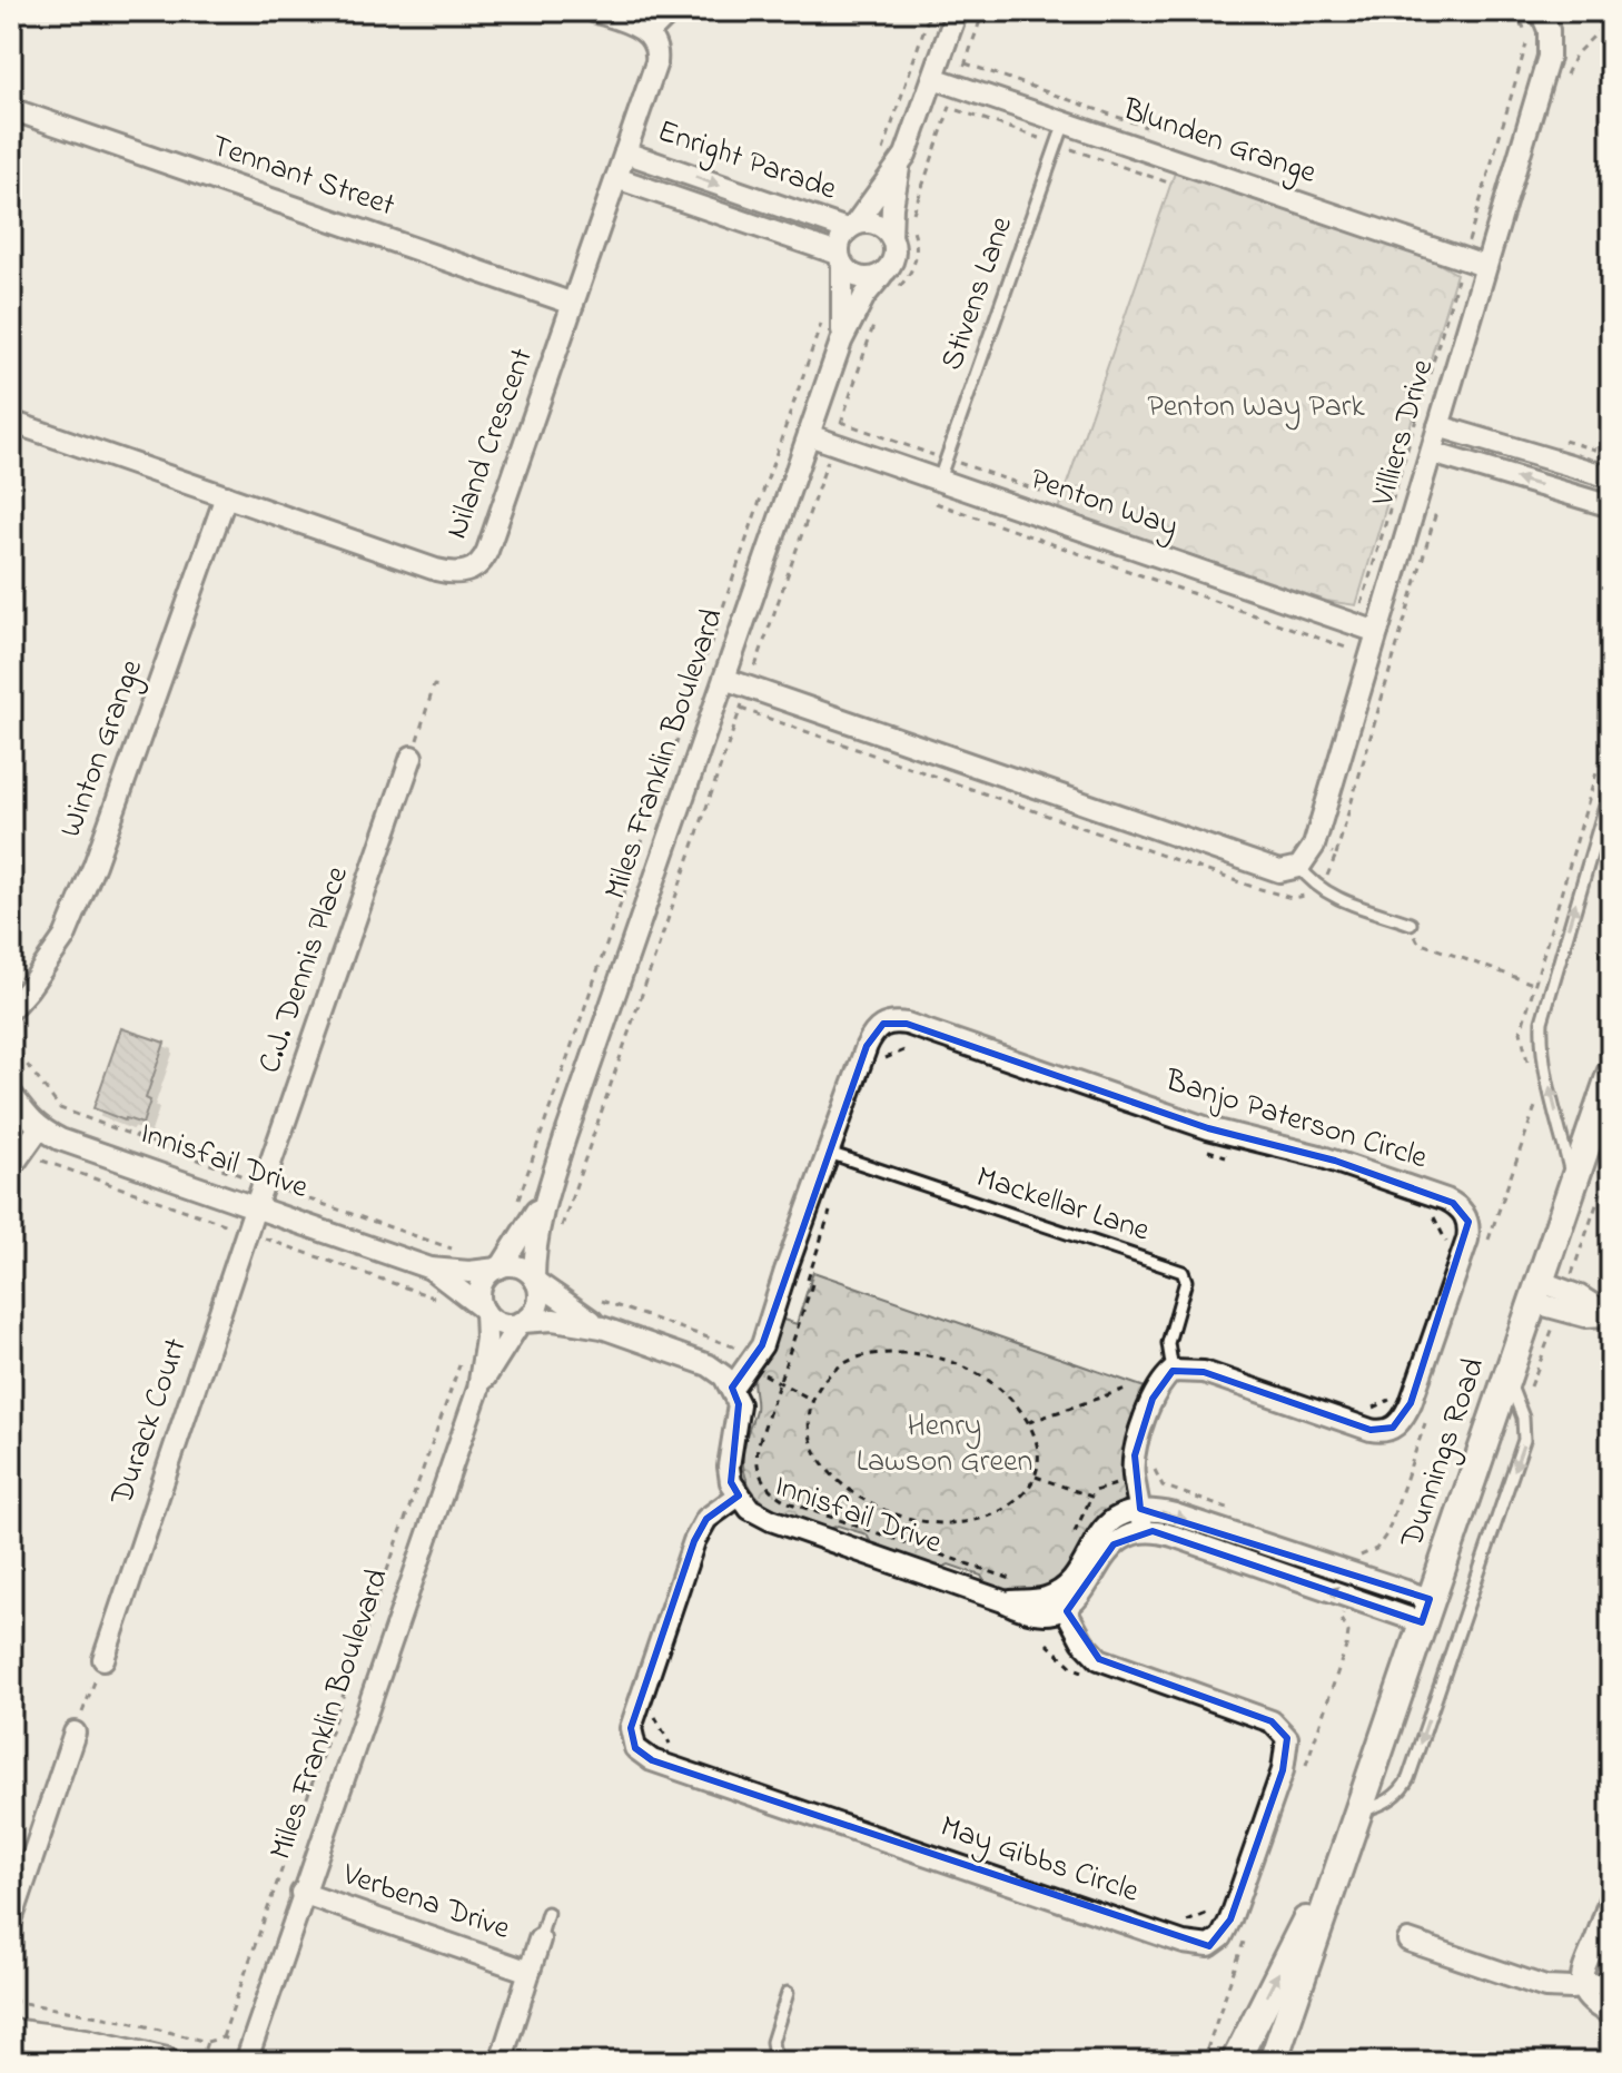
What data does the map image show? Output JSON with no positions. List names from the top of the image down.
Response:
{
  "streets": {
    "street": [
      "Blunden Grange",
      "Enright Parade",
      "Tennant Street",
      "Villiers Drive",
      "Niland Crescent",
      "Penton Way",
      "Winton Grange",
      "Miles Franklin Boulevard",
      "C.J. Dennis Place",
      "Banjo Paterson Circle",
      "Innisfail Drive",
      "Durack Court",
      "Dunnings Road",
      "May Gibbs Circle",
      "Verbena Drive"
    ],
    "lane": ["Stivens Lane", "Mackellar Lane"]
  },
  "crossings": [
    ["Blunden Grange", "Stivens Lane"],
    ["Blunden Grange", "Villiers Drive"],
    ["Enright Parade", "Niland Crescent"],
    ["Enright Parade", "Miles Franklin Boulevard"],
    ["Tennant Street", "Niland Crescent"],
    ["Stivens Lane", "Penton Way"],
    ["Villiers Drive", "Penton Way"],
    ["Niland Crescent", "Winton Grange"],
    ["Penton Way", "Miles Franklin Boulevard"],
    ["Miles Franklin Boulevard", "Innisfail Drive"],
    ["Miles Franklin Boulevard", "Verbena Drive"],
    ["C.J. Dennis Place", "Innisfail Drive"],
    ["C.J. Dennis Place", "Durack Court"],
    ["Banjo Paterson Circle", "Innisfail Drive"],
    ["Banjo Paterson Circle", "Mackellar Lane"],
    ["Innisfail Drive", "Durack Court"],
    ["Innisfail Drive", "May Gibbs Circle"]
  ],
  "parks": ["Penton Way Park", "Henry Lawson Green"]
}
